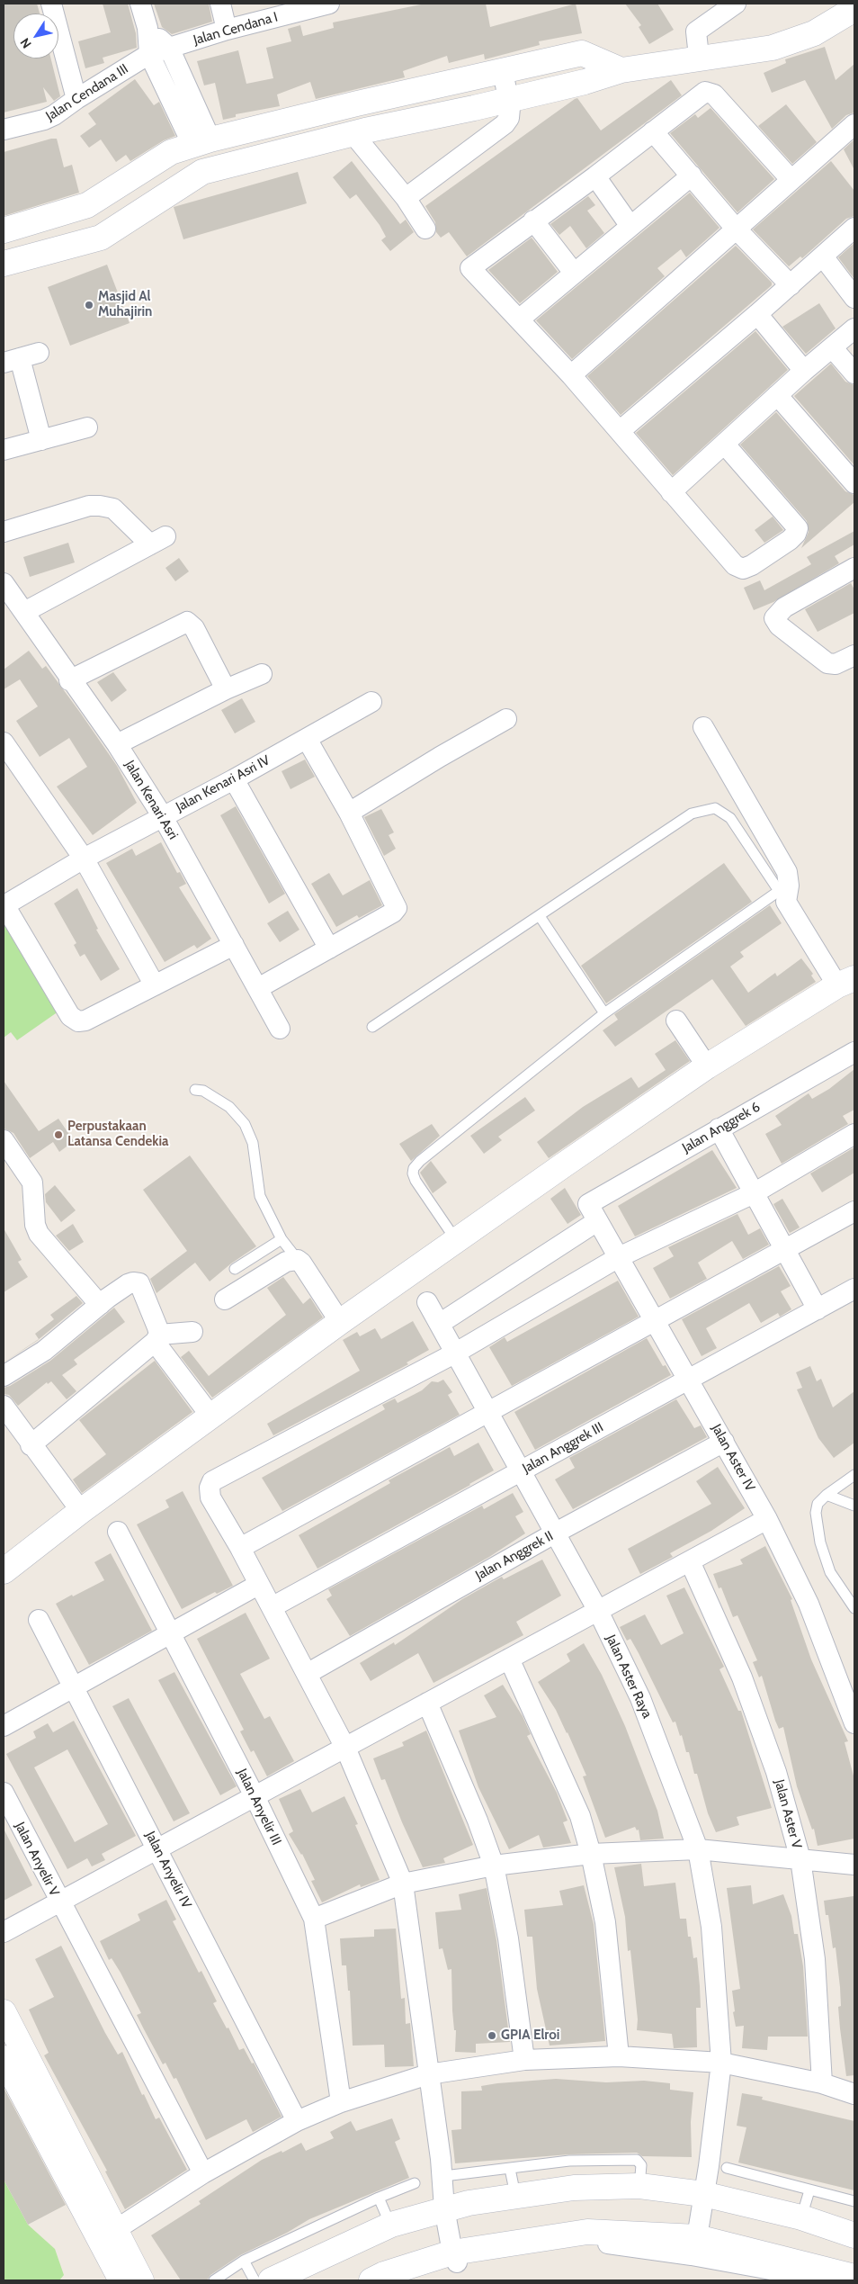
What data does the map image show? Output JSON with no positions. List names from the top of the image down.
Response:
{
  "streets": {
    "street": [
      "Jalan Cendana I",
      "Jalan Cendana III",
      "Jalan Kenari Asri IV",
      "Jalan Kenari Asri",
      "Jalan Anggrek 6",
      "Jalan Anggrek III",
      "Jalan Aster IV",
      "Jalan Anggrek II",
      "Jalan Aster Raya",
      "Jalan Anyelir III",
      "Jalan Aster V",
      "Jalan Anyelir V",
      "Jalan Anyelir IV"
    ]
  },
  "crossings": [
    ["Jalan Cendana I", "Jalan Cendana III"],
    ["Jalan Kenari Asri IV", "Jalan Kenari Asri"],
    ["Jalan Anggrek 6", "Jalan Aster IV"],
    ["Jalan Anggrek 6", "Jalan Aster Raya"],
    ["Jalan Anggrek III", "Jalan Aster IV"],
    ["Jalan Anggrek III", "Jalan Aster Raya"],
    ["Jalan Aster IV", "Jalan Anggrek II"],
    ["Jalan Anggrek II", "Jalan Aster Raya"]
  ],
  "places": ["Masjid Al Muhajirin", "Perpustakaan Latansa Cendekia", "GPIA Elroi"],
  "north": "bottom left"
}
